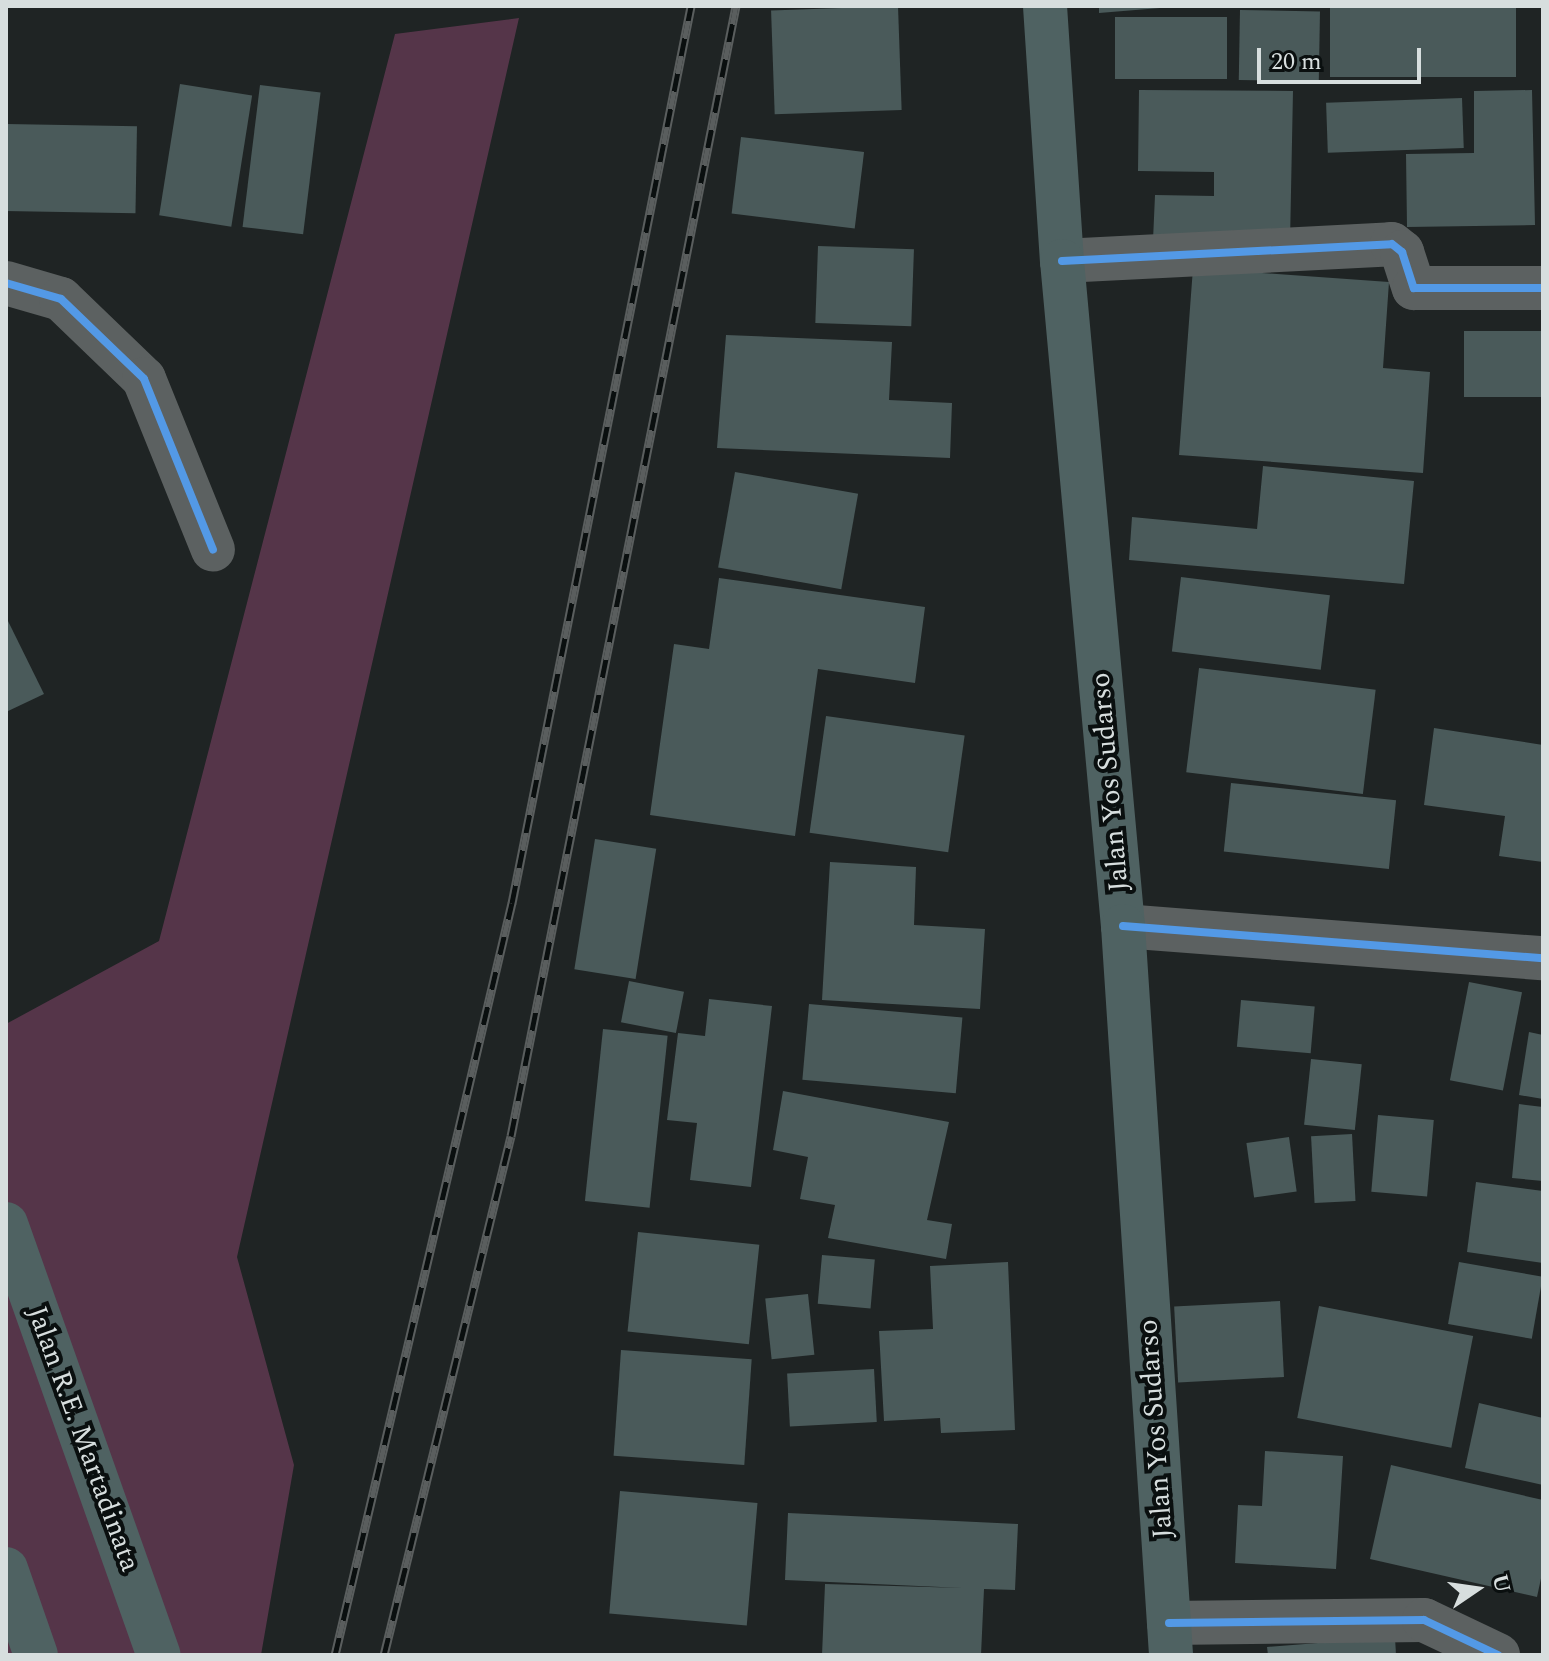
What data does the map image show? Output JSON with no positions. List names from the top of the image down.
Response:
{
  "streets": {
    "highway": ["Jalan Yos Sudarso", "Jalan R.E. Martadinata"]
  },
  "scale_bar": "20 m",
  "north": "right"
}
